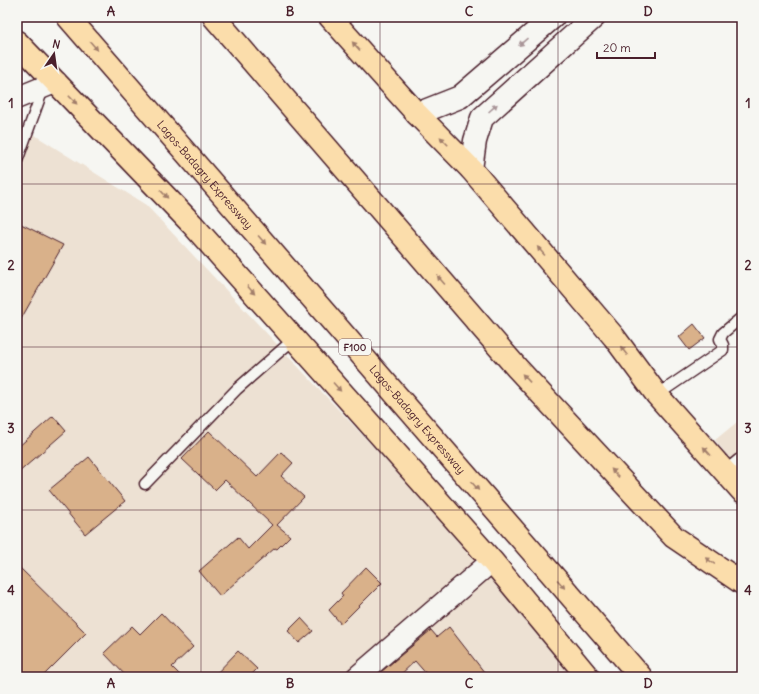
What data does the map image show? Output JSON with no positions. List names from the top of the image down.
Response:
{
  "streets": {
    "main road": ["Lagos-Badagry Expressway", "F100"]
  },
  "scale_bar": "20 m",
  "north": "top",
  "grid": {
    "columns": [
      "A",
      "B",
      "C",
      "D"
    ],
    "rows": [
      "1",
      "2",
      "3",
      "4"
    ]
  }
}
